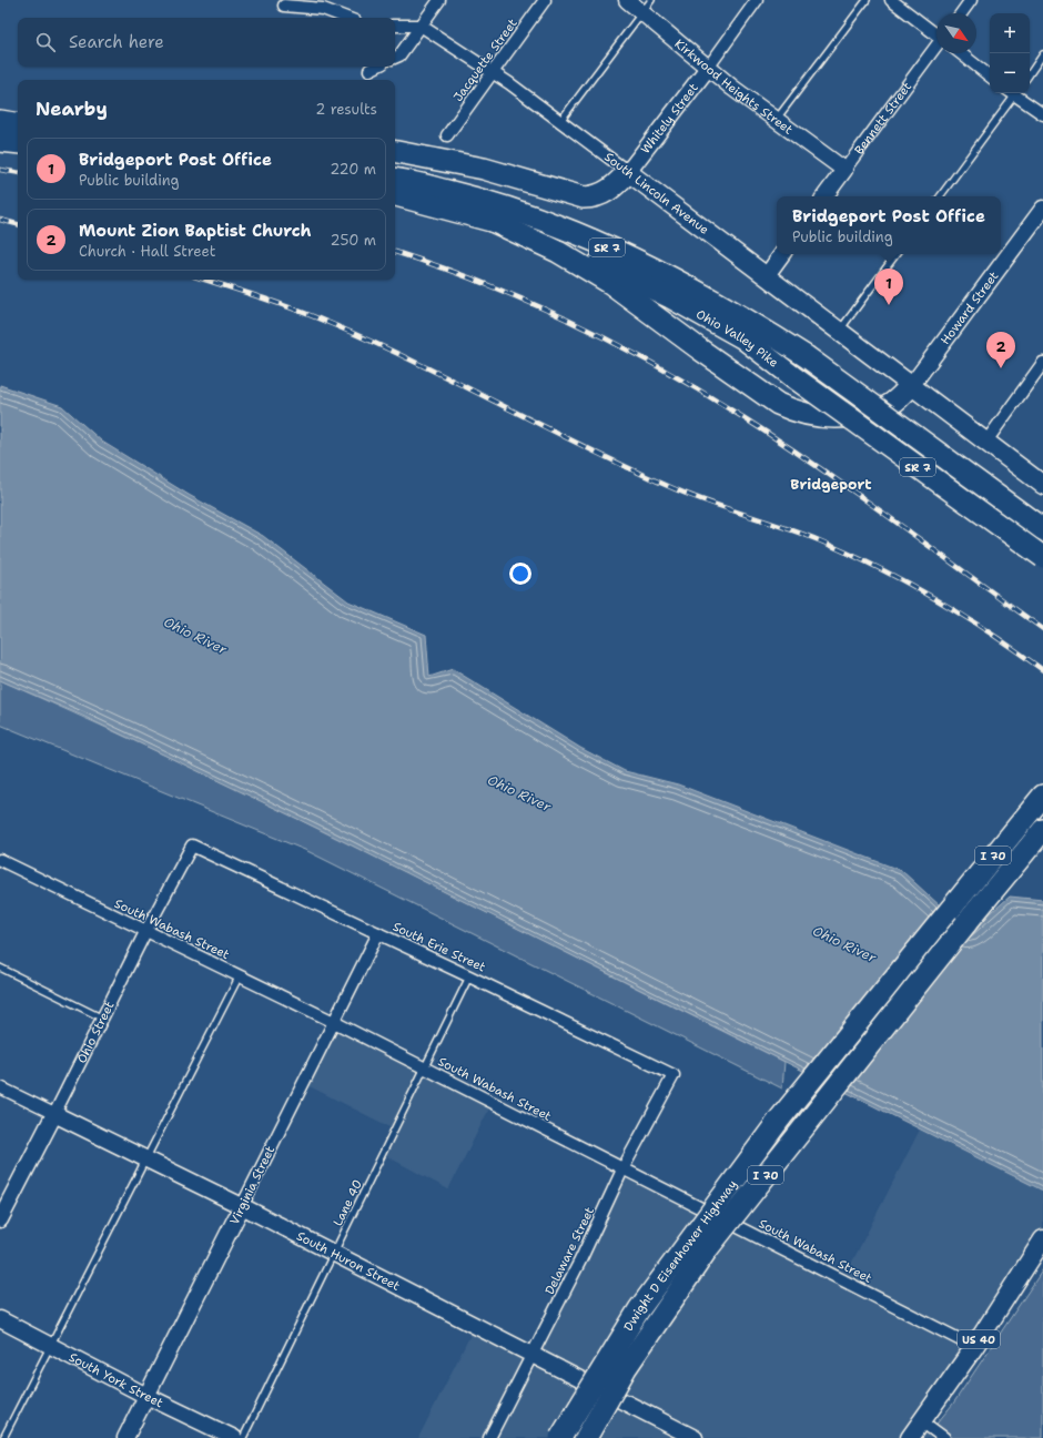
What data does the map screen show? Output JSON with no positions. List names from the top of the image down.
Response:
{
  "streets": {
    "highway": [
      "SR 7",
      "Ohio Valley Pike",
      "I 70",
      "Dwight D Eisenhower Highway"
    ],
    "main road": ["South Lincoln Avenue", "US 40"],
    "street": [
      "Jacquette Street",
      "Kirkwood Heights Street",
      "Whitely Street",
      "Bennett Street",
      "Howard Street",
      "South Wabash Street",
      "South Erie Street",
      "Ohio Street",
      "Virginia Street",
      "Delaware Street",
      "South Huron Street",
      "South York Street"
    ],
    "lane": ["Lane 40"]
  },
  "crossings": [
    ["Jacquette Street", "South Lincoln Avenue"],
    ["Kirkwood Heights Street", "Whitely Street"],
    ["Kirkwood Heights Street", "Bennett Street"],
    ["Whitely Street", "South Lincoln Avenue"],
    ["South Lincoln Avenue", "Howard Street"],
    ["South Wabash Street", "Ohio Street"],
    ["South Wabash Street", "Virginia Street"],
    ["South Wabash Street", "Lane 40"],
    ["South Wabash Street", "Delaware Street"],
    ["South Wabash Street", "US 40"],
    ["South Erie Street", "Ohio Street"],
    ["South Erie Street", "Virginia Street"],
    ["South Erie Street", "Lane 40"],
    ["South Erie Street", "Delaware Street"],
    ["Ohio Street", "South Huron Street"],
    ["Virginia Street", "South Huron Street"],
    ["Virginia Street", "South York Street"],
    ["Lane 40", "South Huron Street"],
    ["Delaware Street", "South Huron Street"]
  ],
  "districts": ["Bridgeport"],
  "water": ["Ohio River"],
  "north": "bottom right",
  "page": {
    "map_buttons": ["+", "−"],
    "search": "Search here",
    "heading": ["Nearby", "2 results"],
    "list": [
      {
        "mark": "1",
        "name": "Bridgeport Post Office",
        "note": "Public building",
        "value": "220 m"
      },
      {
        "mark": "2",
        "name": "Mount Zion Baptist Church",
        "note": "Church · Hall Street",
        "value": "250 m"
      }
    ],
    "popup": ["Bridgeport Post Office", "Public building"],
    "pins": ["1", "2"]
  }
}
